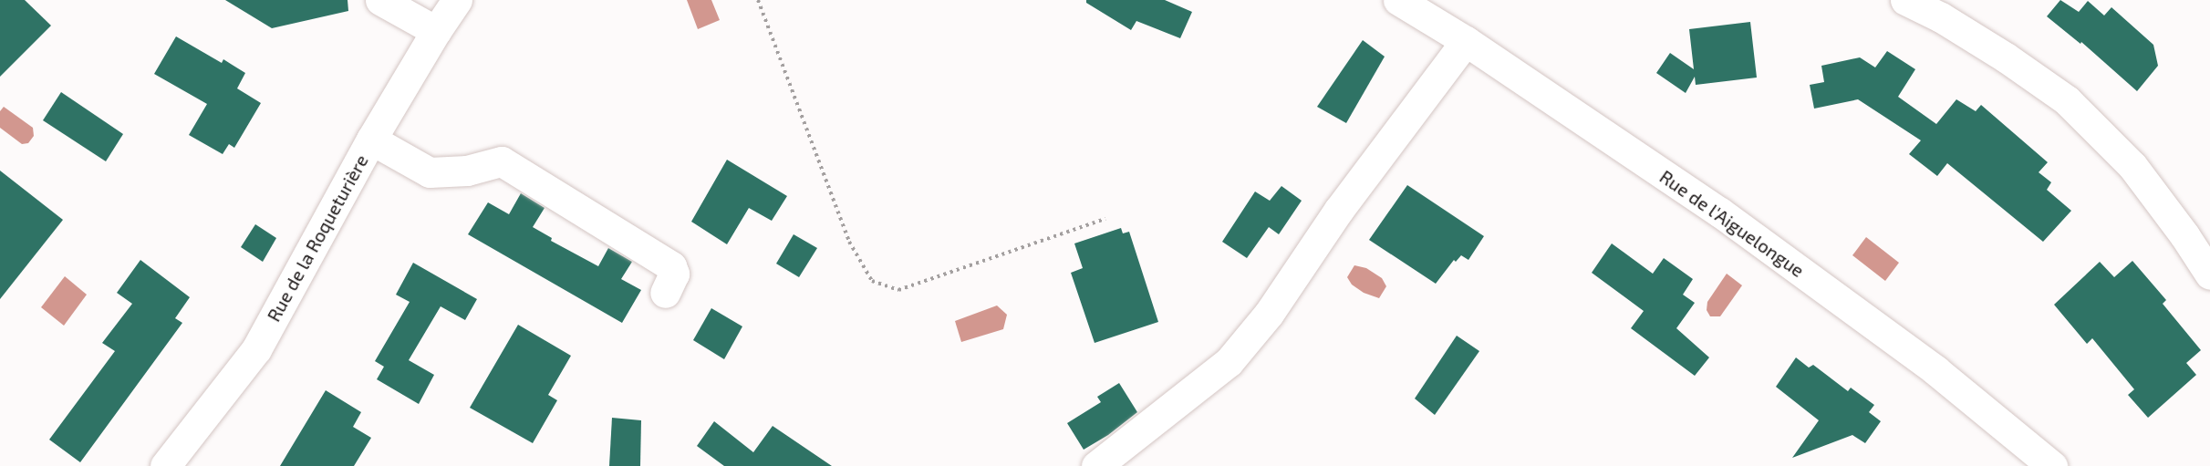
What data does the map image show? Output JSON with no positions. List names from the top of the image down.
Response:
{
  "streets": {
    "street": ["Rue de l'Aiguelongue", "Rue de la Roqueturière"]
  }
}
